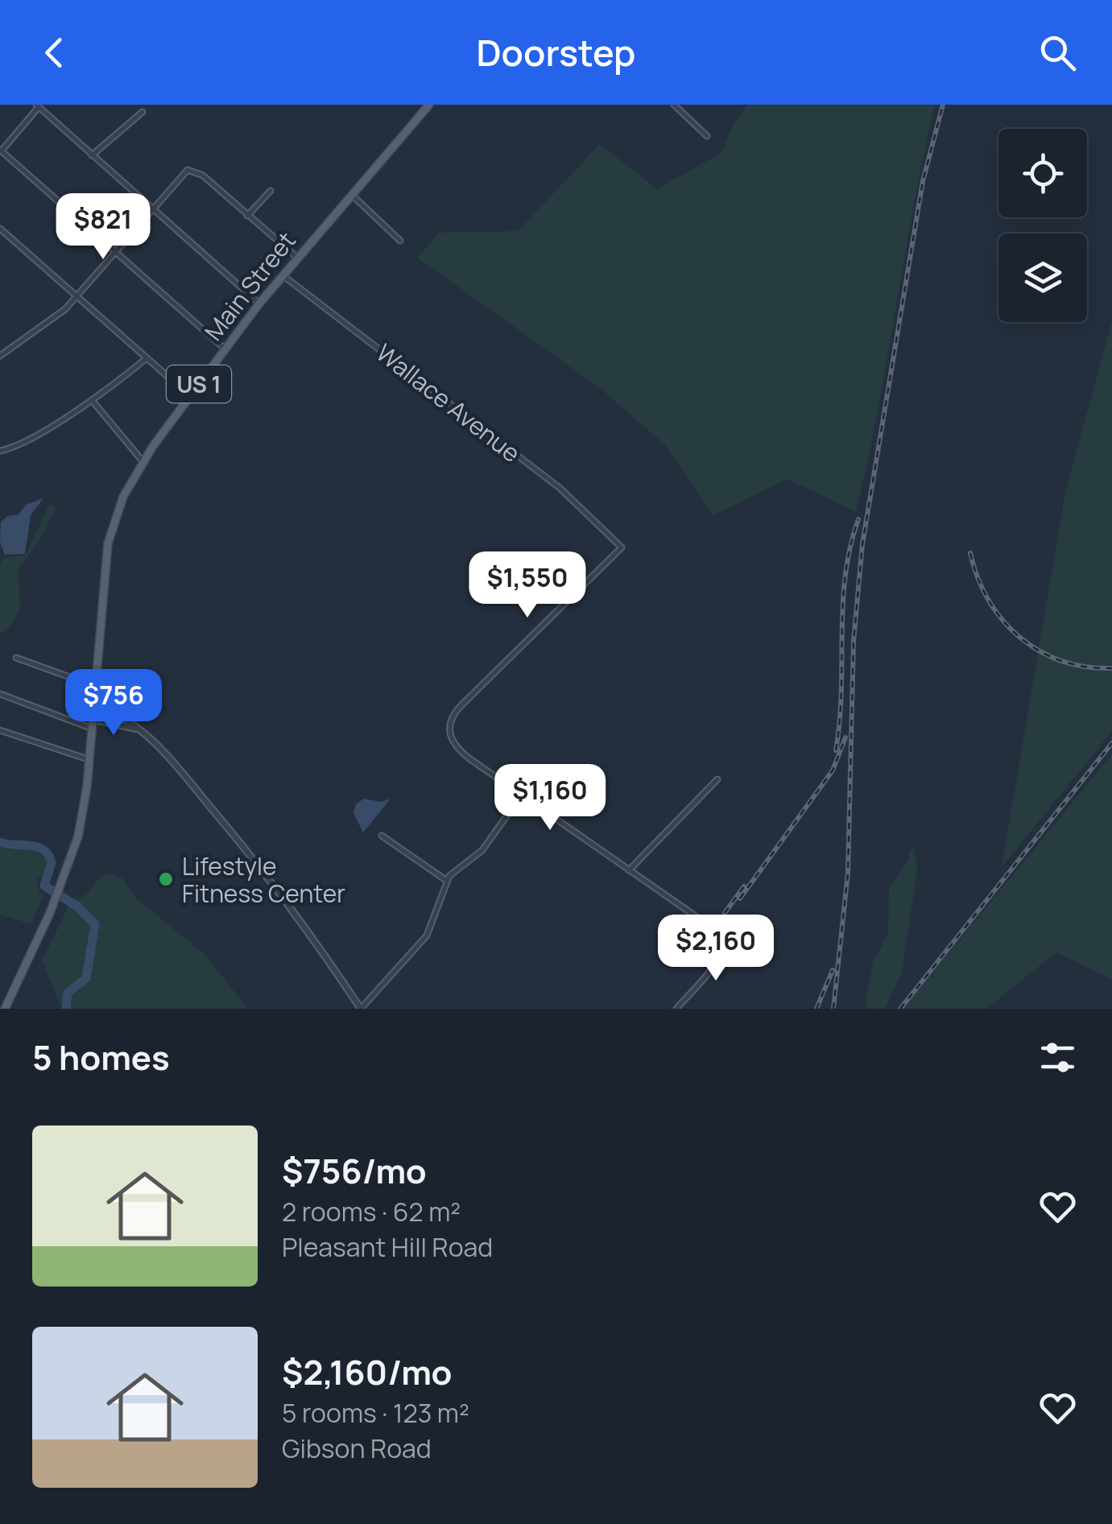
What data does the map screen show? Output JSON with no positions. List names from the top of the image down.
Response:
{
  "streets": {
    "main road": ["Main Street", "US 1"],
    "street": ["Wallace Avenue"]
  },
  "crossings": [
    ["Main Street", "Wallace Avenue"]
  ],
  "places": ["Lifestyle Fitness Center"],
  "page": {
    "header": "Doorstep",
    "price": [
      "$821",
      "$1,550",
      "$756",
      "$1,160",
      "$2,160"
    ],
    "heading": "5 homes",
    "list": [
      {
        "name": "$756/mo",
        "note": "2 rooms · 62 m² · Pleasant Hill Road"
      },
      {
        "name": "$2,160/mo",
        "note": "5 rooms · 123 m² · Gibson Road"
      }
    ]
  }
}
